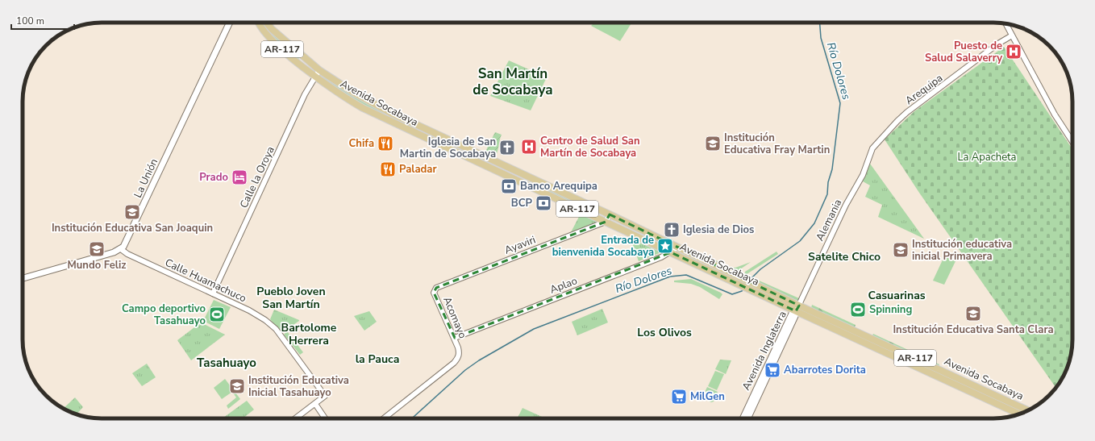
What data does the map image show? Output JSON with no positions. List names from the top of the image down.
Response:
{
  "streets": {
    "main road": [
      "AR-117",
      "Avenida Socabaya",
      "La Unión",
      "Avenida Inglaterra"
    ],
    "street": [
      "Arequipa",
      "Calle la Oroya",
      "Alemania",
      "Ayaviri",
      "Calle Huamachuco",
      "Aplao",
      "Acomayo"
    ]
  },
  "crossings": [
    ["Arequipa", "Alemania"],
    ["Avenida Socabaya", "Calle la Oroya"],
    ["Avenida Socabaya", "Alemania"],
    ["Avenida Socabaya", "Ayaviri"],
    ["Avenida Socabaya", "Aplao"],
    ["Avenida Socabaya", "Avenida Inglaterra"],
    ["Calle la Oroya", "Calle Huamachuco"],
    ["La Unión", "Calle Huamachuco"],
    ["Alemania", "Avenida Inglaterra"],
    ["Ayaviri", "Acomayo"],
    ["Aplao", "Acomayo"]
  ],
  "districts": [
    "San Martín de Socabaya",
    "Satelite Chico",
    "Pueblo Joven San Martín",
    "Casuarinas",
    "Bartolome Herrera",
    "Los Olivos",
    "la Pauca",
    "Tasahuayo"
  ],
  "water": ["Río Dolores"],
  "parks": ["La Apacheta"],
  "places": {
    "hospital": ["Puesto de Salud Salaverry", "Centro de Salud San Martín de Socabaya"],
    "restaurant": ["Chifa", "Paladar"],
    "school or university": [
      "Institución Educativa Fray Martin",
      "Institución Educativa San Joaquin",
      "Mundo Feliz",
      "Institución educativa inicial Primavera",
      "Institución Educativa Santa Clara",
      "Institución Educativa Inicial Tasahuayo"
    ],
    "church": ["Iglesia de San Martin de Socabaya", "Iglesia de Dios"],
    "hotel": ["Prado"],
    "bank": ["Banco Arequipa", "BCP"],
    "place": ["Entrada de bienvenida Socabaya"],
    "sports": ["Spinning", "Campo deportivo Tasahuayo"],
    "supermarket": ["Abarrotes Dorita", "MilGen"]
  },
  "scale_bar": "100 m"
}
